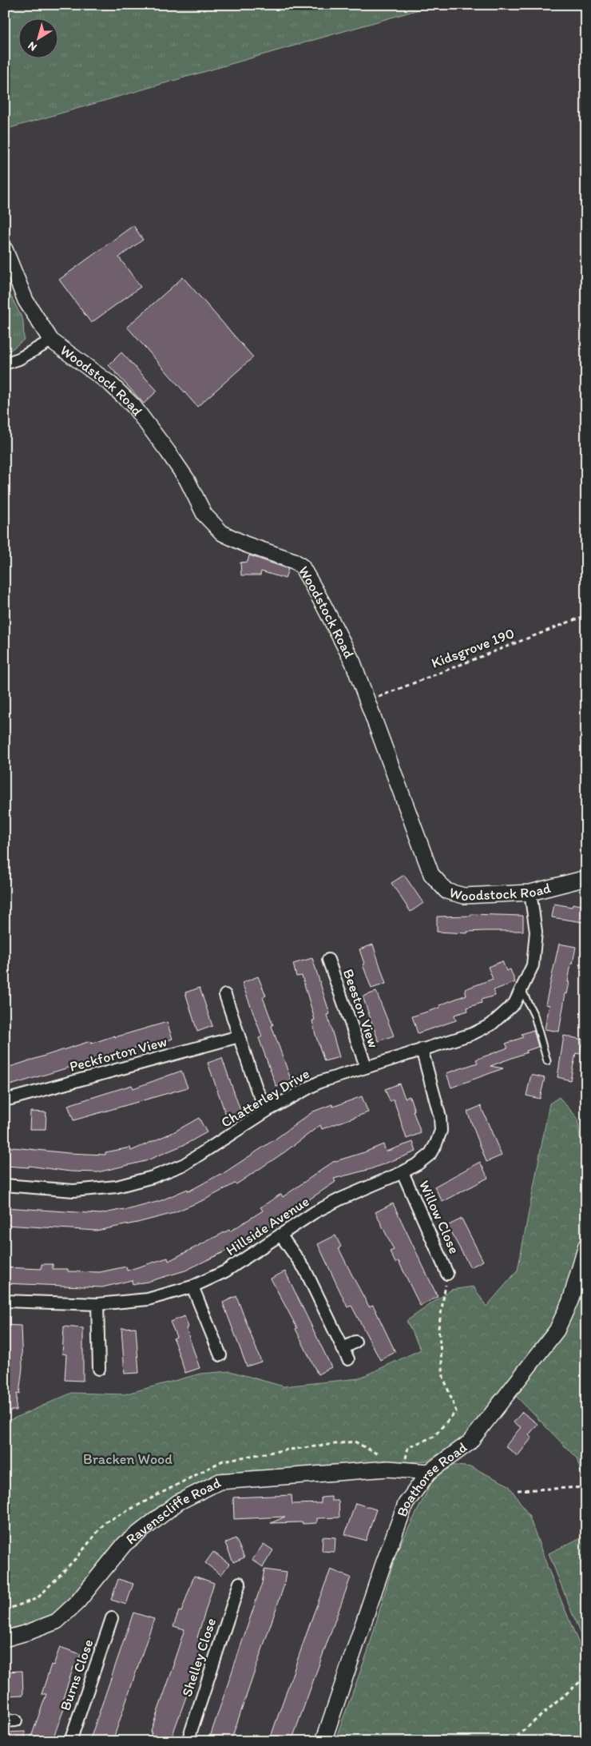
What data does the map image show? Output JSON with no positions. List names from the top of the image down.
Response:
{
  "streets": {
    "street": [
      "Woodstock Road",
      "Beeston View",
      "Peckforton View",
      "Chatterley Drive",
      "Willow Close",
      "Hillside Avenue",
      "Boathorse Road",
      "Ravenscliffe Road",
      "Shelley Close",
      "Burns Close"
    ],
    "path": ["Kidsgrove 190"]
  },
  "crossings": [
    ["Woodstock Road", "Kidsgrove 190"],
    ["Woodstock Road", "Chatterley Drive"],
    ["Beeston View", "Chatterley Drive"],
    ["Chatterley Drive", "Hillside Avenue"],
    ["Willow Close", "Hillside Avenue"],
    ["Boathorse Road", "Ravenscliffe Road"]
  ],
  "parks": ["Bracken Wood"],
  "north": "bottom left"
}
